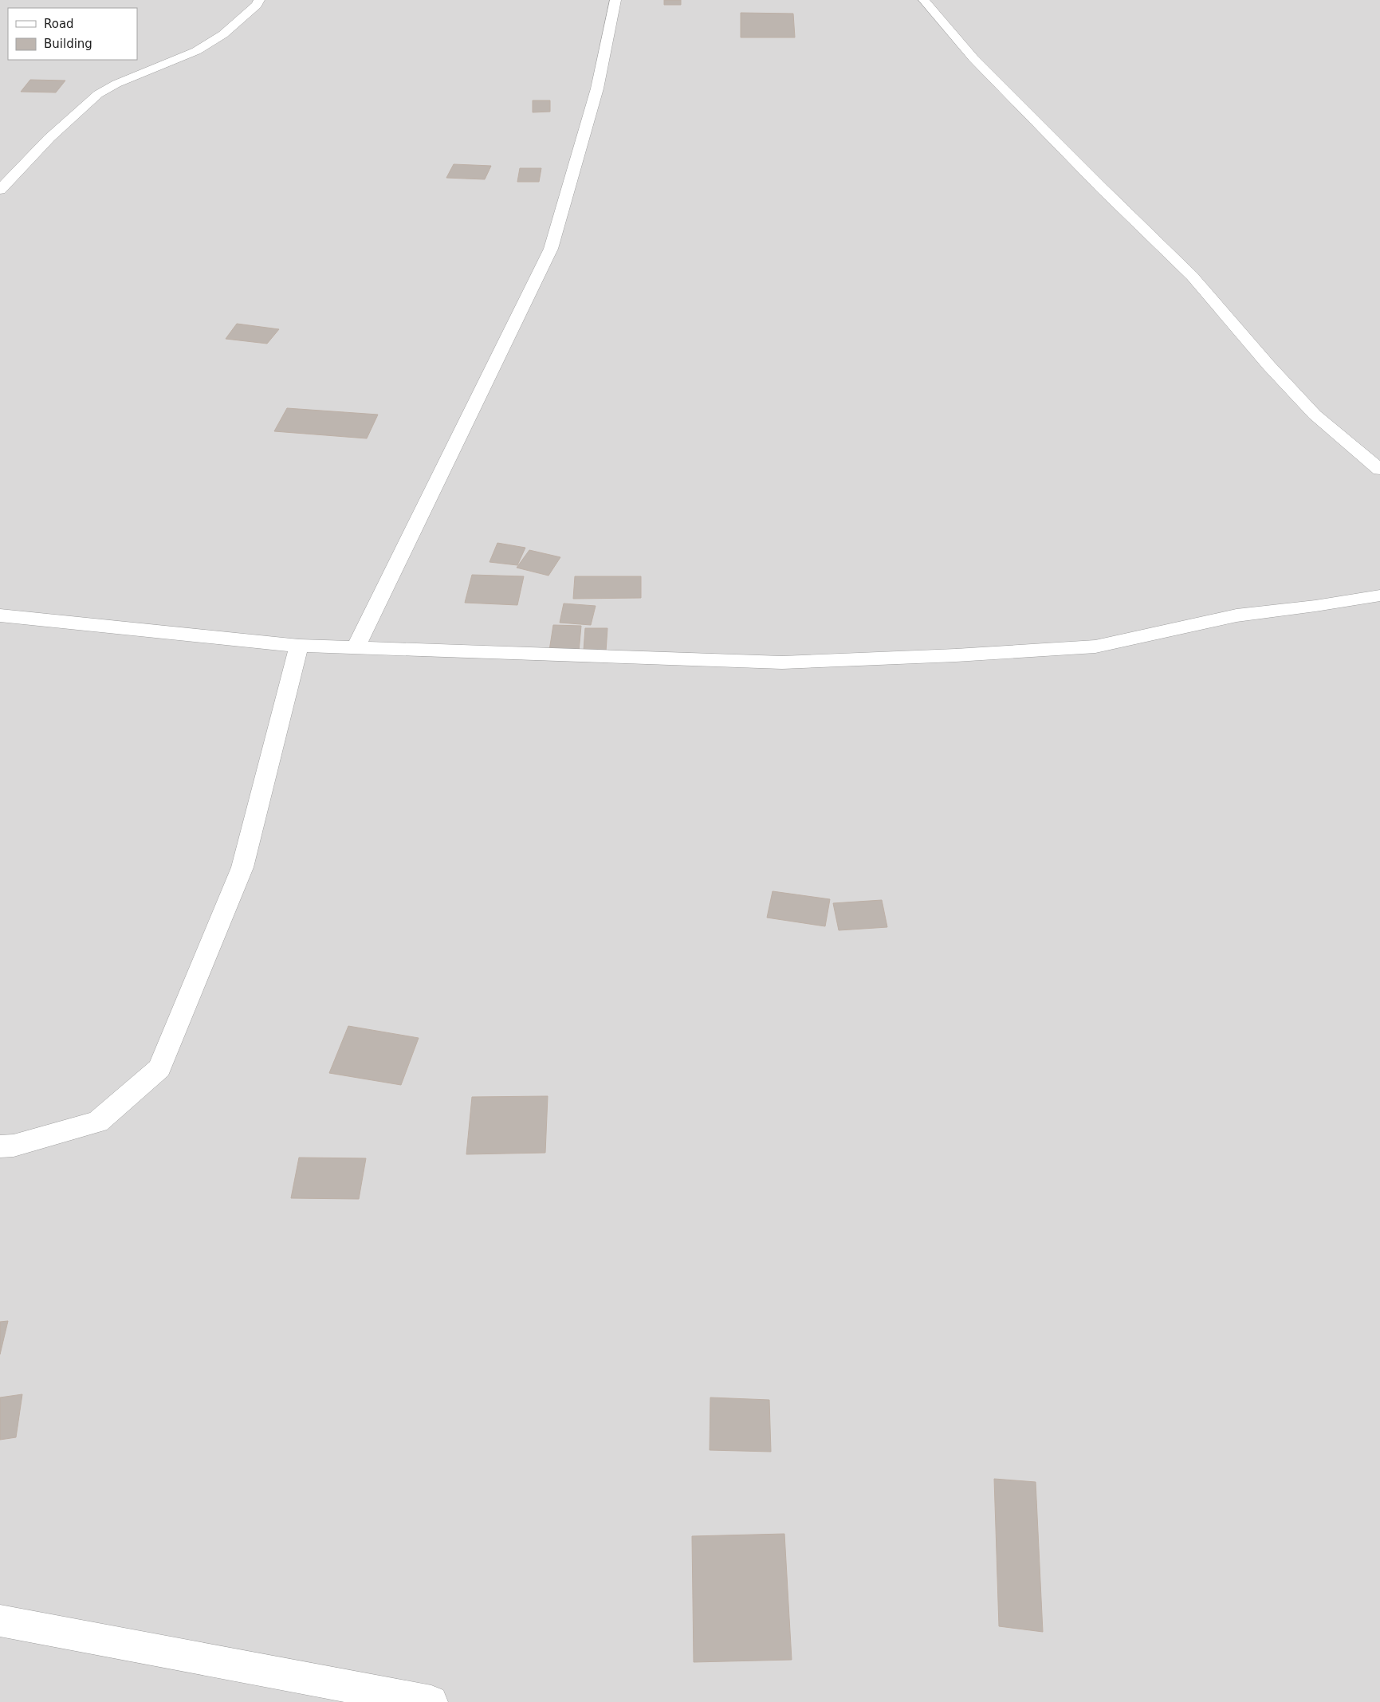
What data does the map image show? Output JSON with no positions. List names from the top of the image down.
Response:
{
  "legend": ["Road", "Building"]
}
